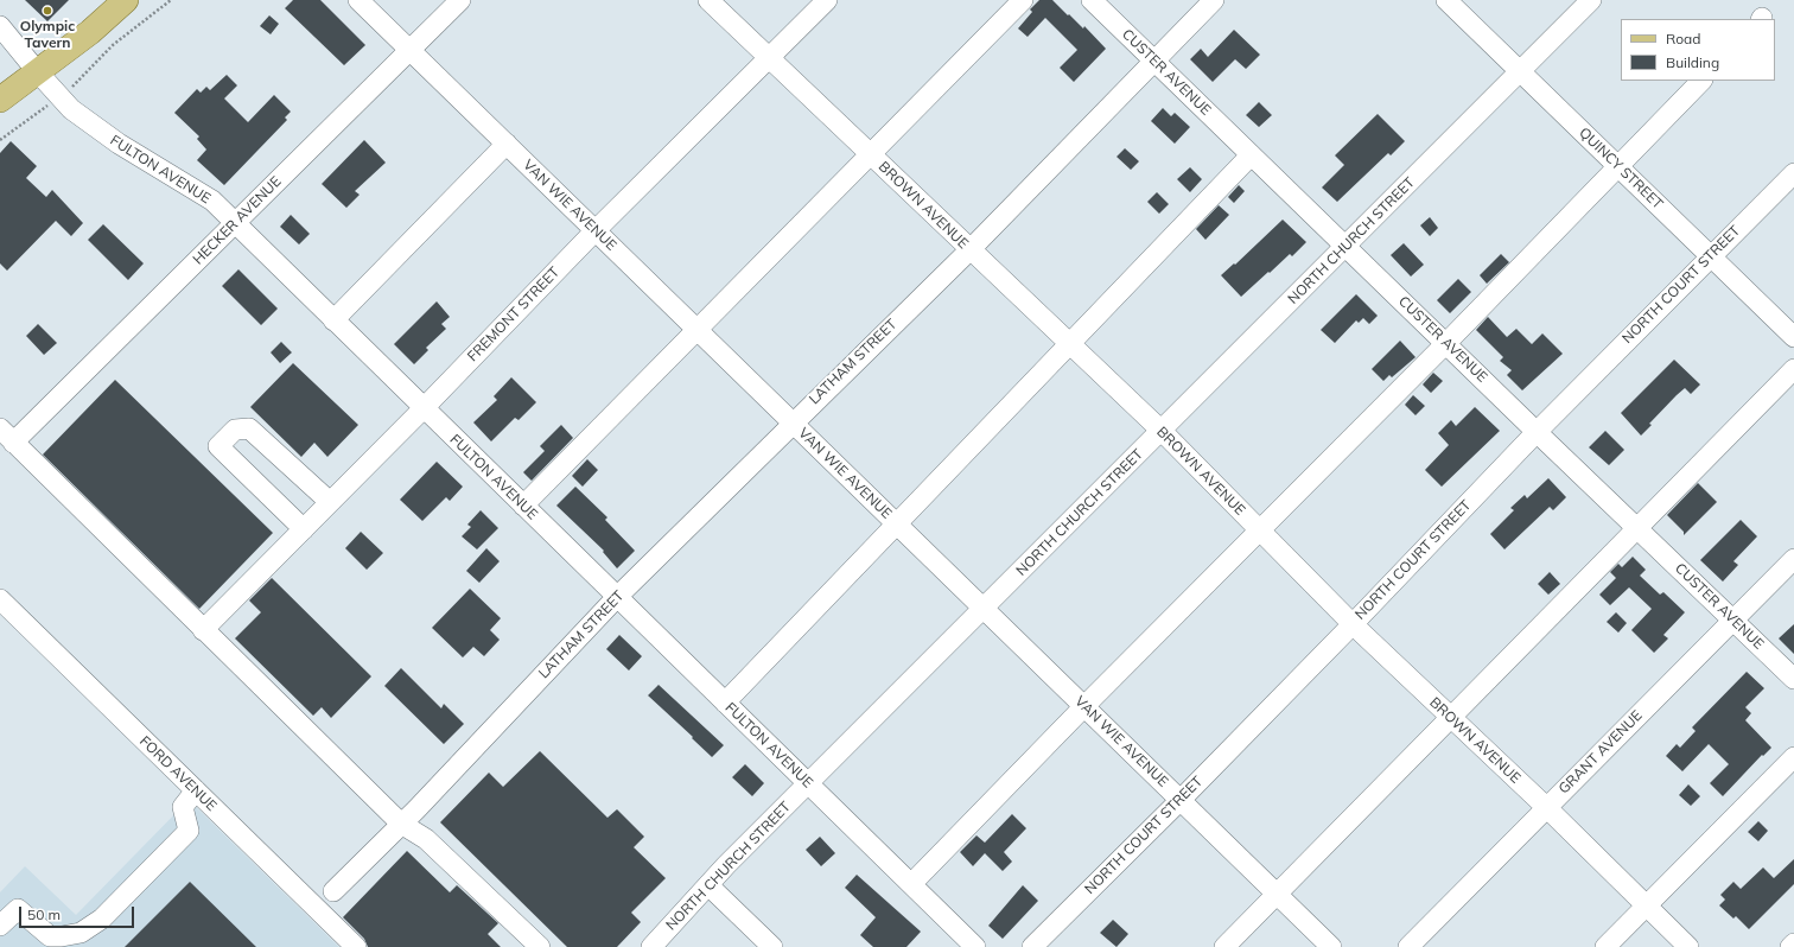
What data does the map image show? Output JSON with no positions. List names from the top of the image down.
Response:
{
  "streets": {
    "street": [
      "CUSTER AVENUE",
      "QUINCY STREET",
      "FULTON AVENUE",
      "VAN WIE AVENUE",
      "BROWN AVENUE",
      "HECKER AVENUE",
      "NORTH CHURCH STREET",
      "NORTH COURT STREET",
      "FREMONT STREET",
      "LATHAM STREET",
      "GRANT AVENUE",
      "FORD AVENUE"
    ]
  },
  "crossings": [
    ["CUSTER AVENUE", "NORTH CHURCH STREET"],
    ["CUSTER AVENUE", "NORTH COURT STREET"],
    ["CUSTER AVENUE", "LATHAM STREET"],
    ["CUSTER AVENUE", "GRANT AVENUE"],
    ["QUINCY STREET", "NORTH CHURCH STREET"],
    ["QUINCY STREET", "NORTH COURT STREET"],
    ["FULTON AVENUE", "HECKER AVENUE"],
    ["FULTON AVENUE", "NORTH CHURCH STREET"],
    ["FULTON AVENUE", "FREMONT STREET"],
    ["FULTON AVENUE", "LATHAM STREET"],
    ["VAN WIE AVENUE", "HECKER AVENUE"],
    ["VAN WIE AVENUE", "NORTH CHURCH STREET"],
    ["VAN WIE AVENUE", "NORTH COURT STREET"],
    ["VAN WIE AVENUE", "FREMONT STREET"],
    ["VAN WIE AVENUE", "LATHAM STREET"],
    ["BROWN AVENUE", "NORTH CHURCH STREET"],
    ["BROWN AVENUE", "NORTH COURT STREET"],
    ["BROWN AVENUE", "FREMONT STREET"],
    ["BROWN AVENUE", "LATHAM STREET"],
    ["BROWN AVENUE", "GRANT AVENUE"]
  ],
  "places": ["Olympic Tavern"],
  "legend": ["Road", "Building"],
  "scale_bar": "50 m"
}
